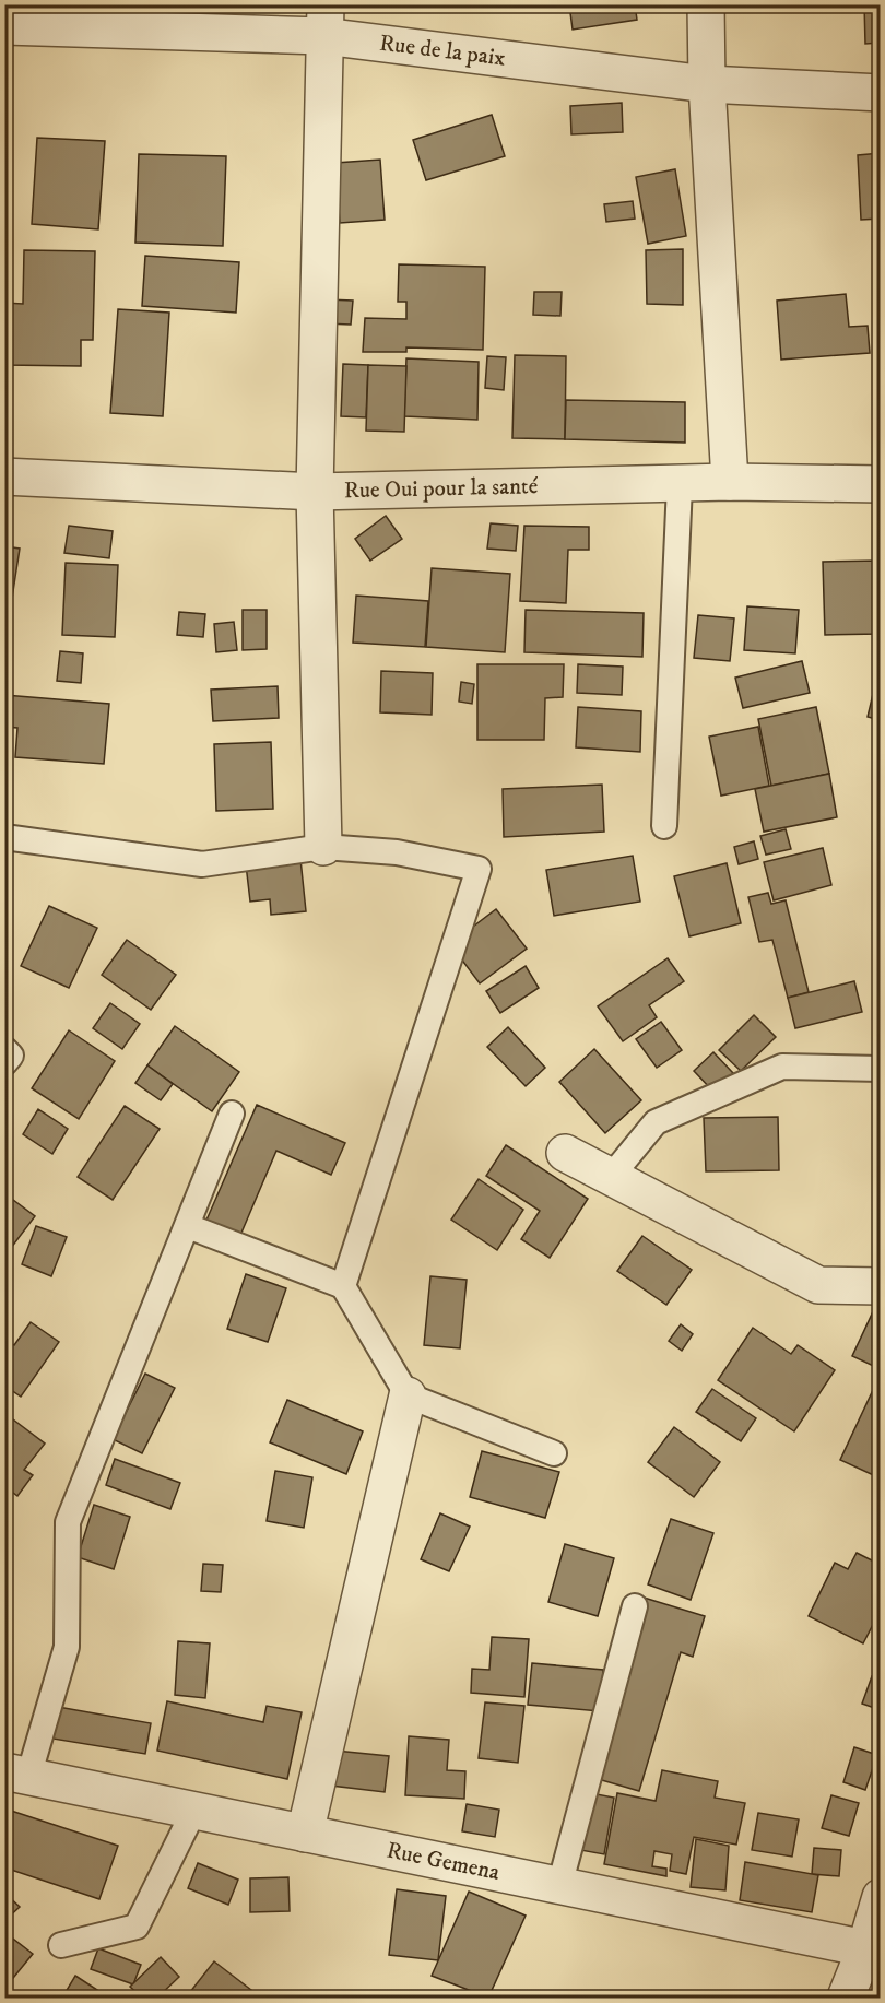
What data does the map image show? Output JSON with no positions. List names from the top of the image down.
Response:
{
  "streets": {
    "street": ["Rue de la paix", "Rue Oui pour la santé", "Rue Gemena"]
  }
}
